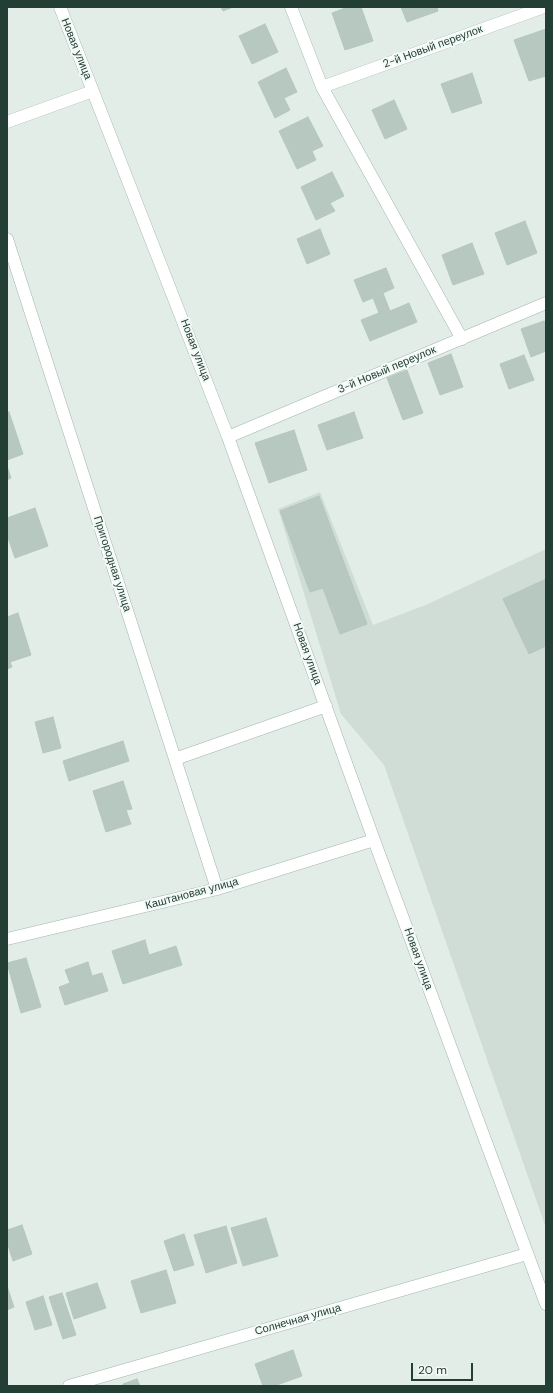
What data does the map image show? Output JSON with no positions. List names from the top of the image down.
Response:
{
  "streets": {
    "street": [
      "2-й Новый переулок",
      "Новая улица",
      "3-й Новый переулок",
      "Пригородная улица",
      "Каштановая улица",
      "Солнечная улица"
    ]
  },
  "crossings": [
    ["Новая улица", "3-й Новый переулок"],
    ["Новая улица", "Каштановая улица"],
    ["Новая улица", "Солнечная улица"],
    ["Пригородная улица", "Каштановая улица"]
  ],
  "scale_bar": "20 m"
}
